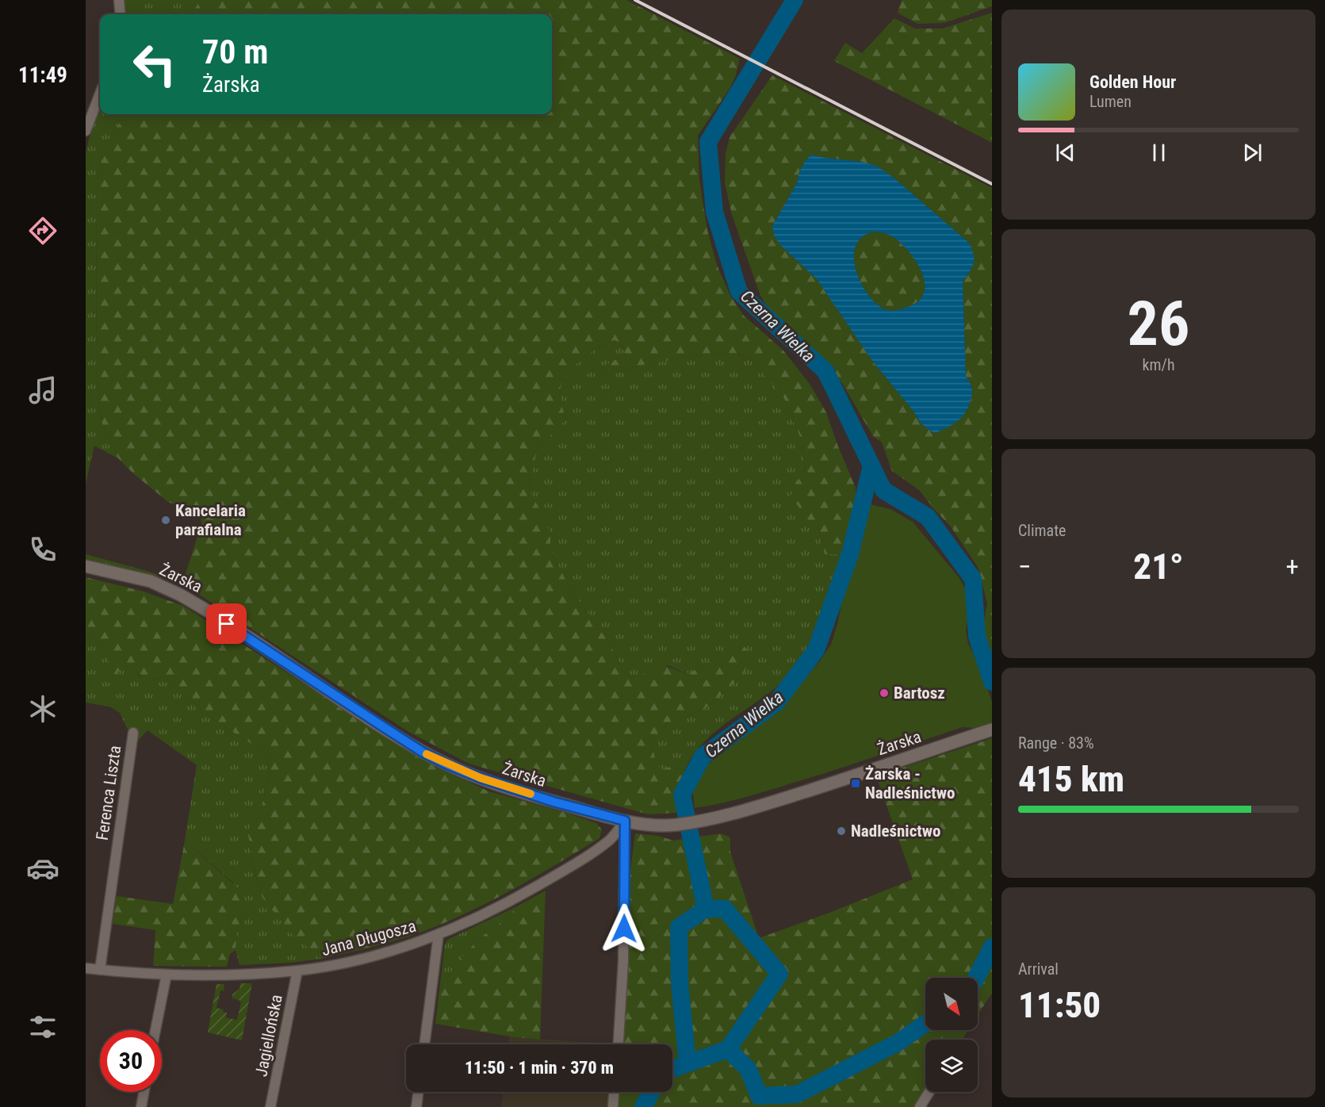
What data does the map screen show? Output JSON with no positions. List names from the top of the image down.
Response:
{
  "streets": {
    "street": [
      "Żarska",
      "Ferenca Liszta",
      "Jana Długosza",
      "Jagiellońska"
    ]
  },
  "crossings": [
    ["Żarska", "Jana Długosza"],
    ["Ferenca Liszta", "Jana Długosza"],
    ["Jana Długosza", "Jagiellońska"]
  ],
  "water": ["Czerna Wielka"],
  "places": {
    "other": ["Kancelaria parafialna", "Bartosz", "Nadleśnictwo"],
    "transit": ["Żarska - Nadleśnictwo"]
  },
  "north": "bottom right",
  "page": {
    "tabs": "11:49",
    "turn": ["70 m", "Żarska"],
    "song": ["Golden Hour", "Lumen"],
    "tile": [
      ["26", "km/h"],
      "Climate",
      ["Range · 83%", "415 km"],
      ["Arrival", "11:50"]
    ],
    "heat": ["−", "21°", "+"],
    "limit": "30",
    "trip": "11:50 · 1 min · 370 m"
  }
}
